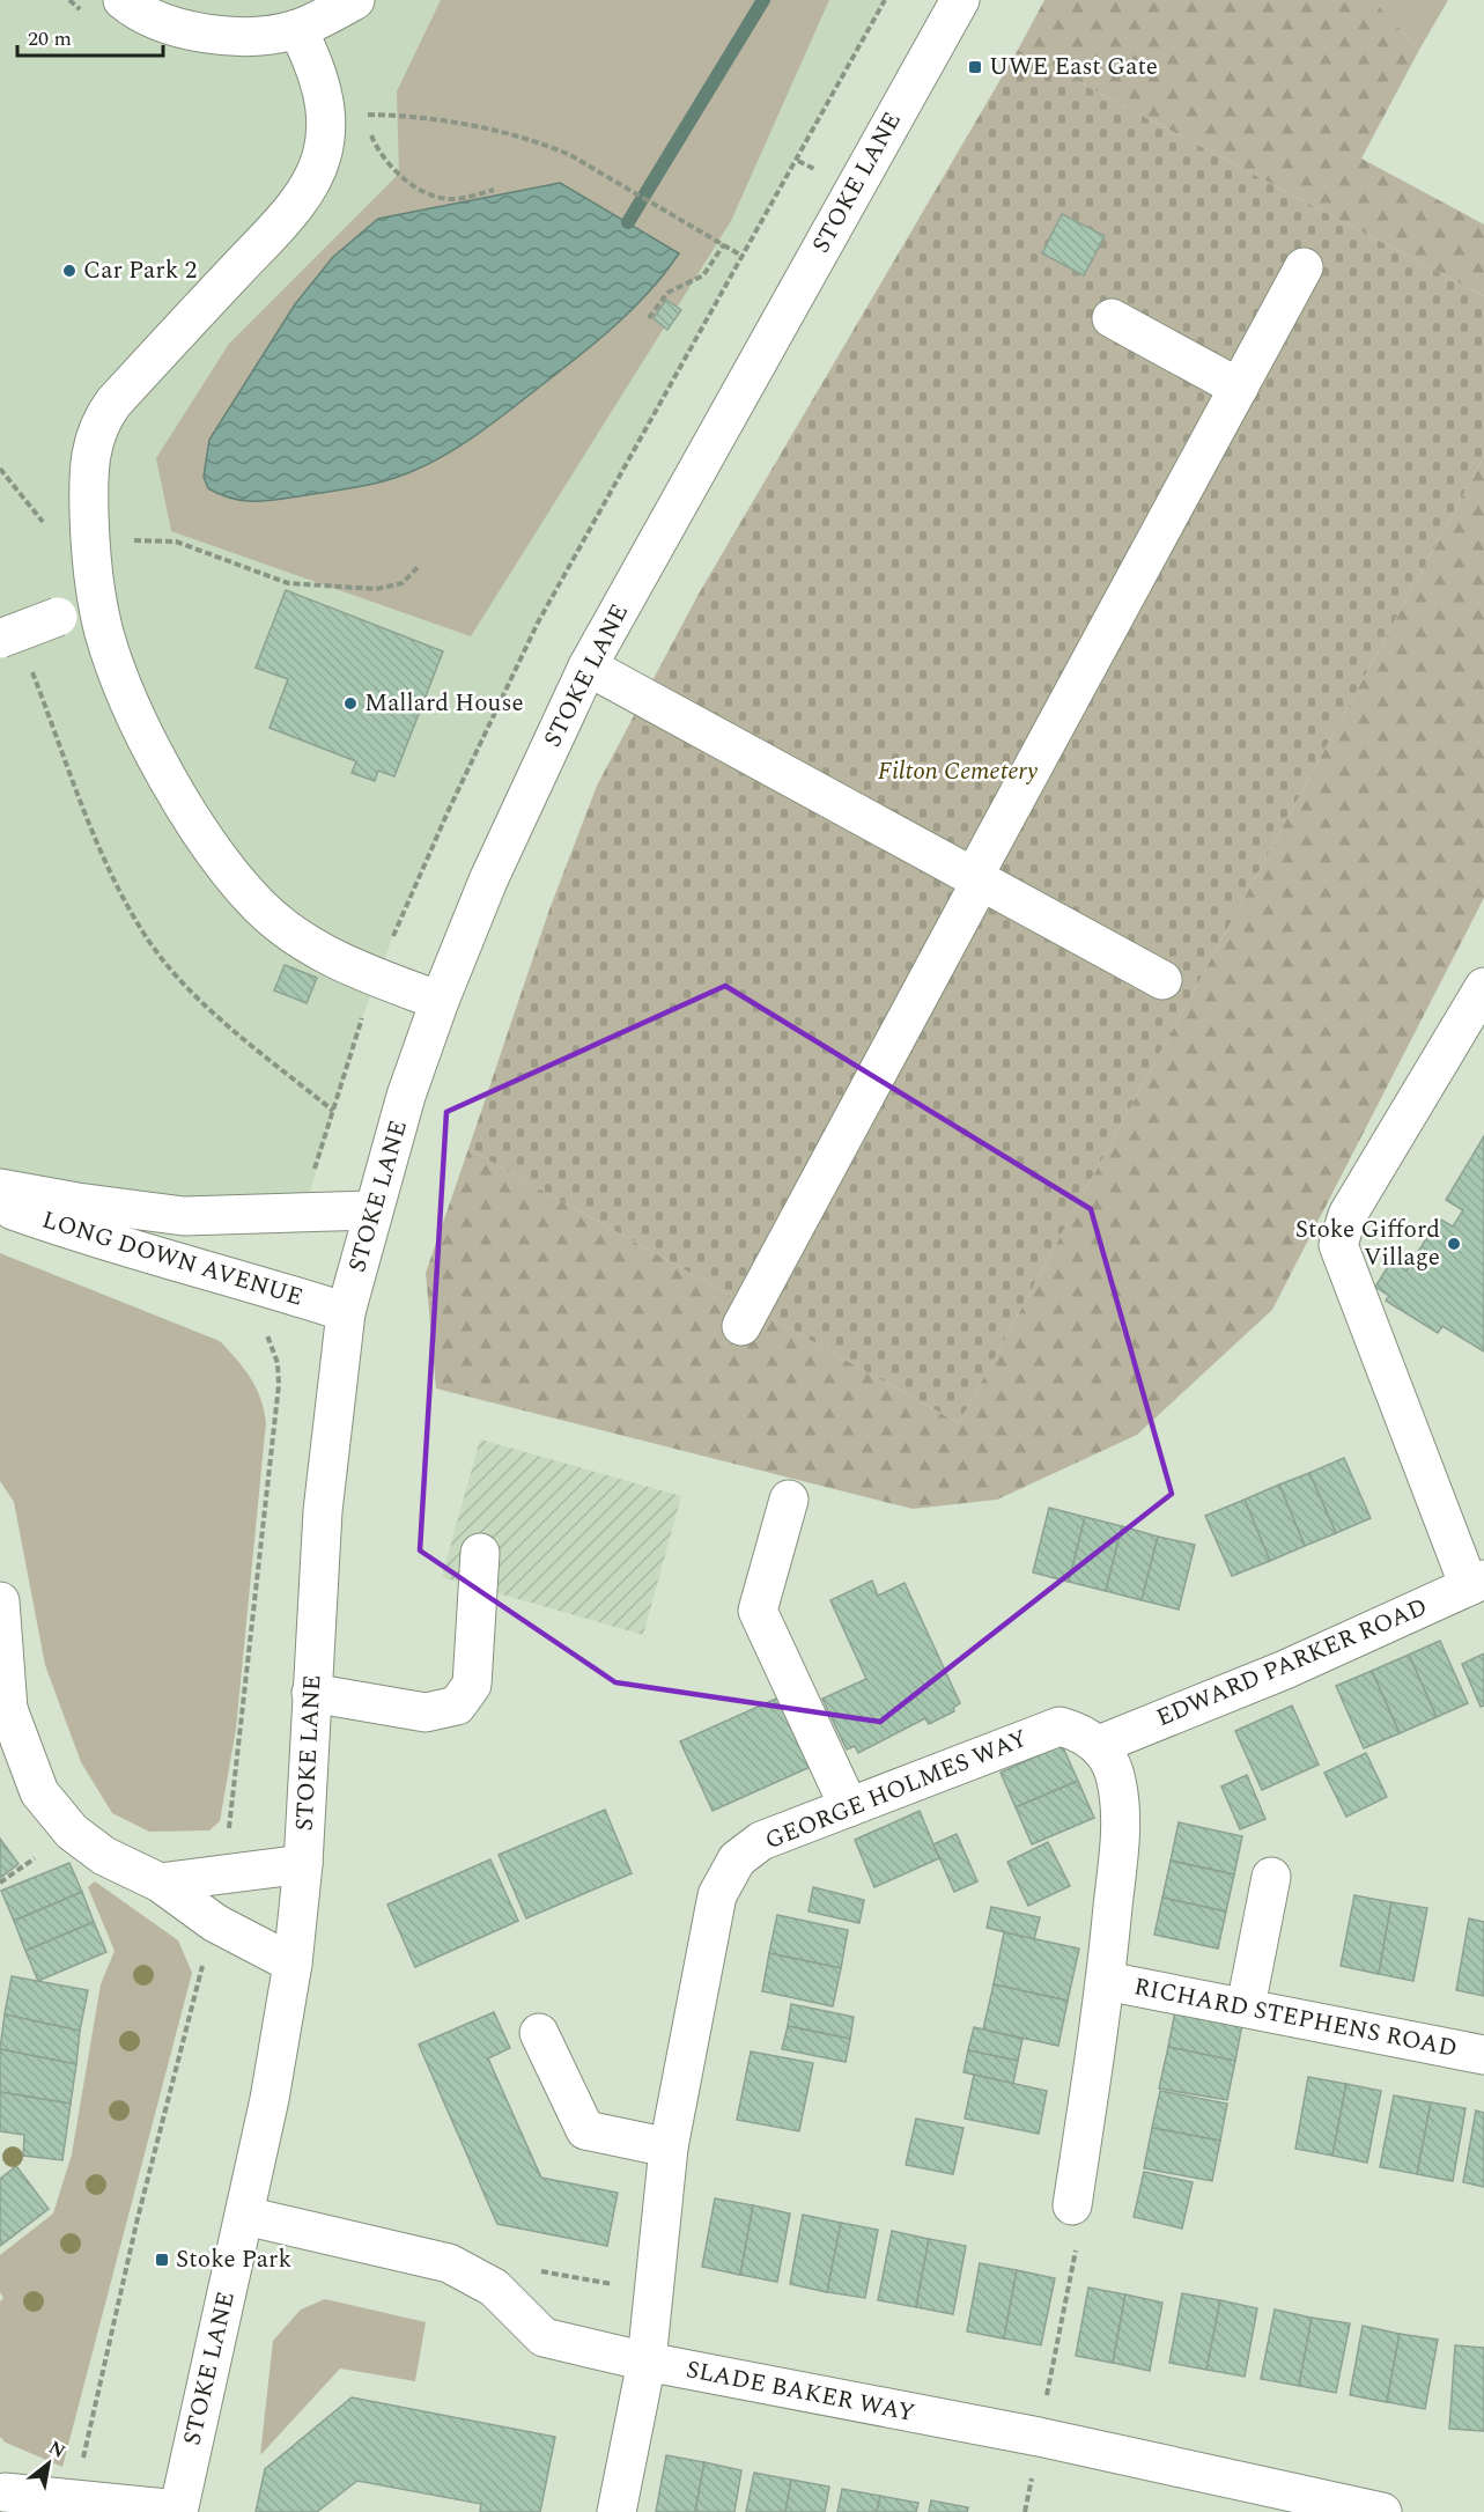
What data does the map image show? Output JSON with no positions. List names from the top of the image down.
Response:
{
  "streets": {
    "street": [
      "STOKE LANE",
      "LONG DOWN AVENUE",
      "EDWARD PARKER ROAD",
      "GEORGE HOLMES WAY",
      "RICHARD STEPHENS ROAD",
      "SLADE BAKER WAY"
    ]
  },
  "crossings": [
    ["STOKE LANE", "LONG DOWN AVENUE"],
    ["STOKE LANE", "SLADE BAKER WAY"],
    ["EDWARD PARKER ROAD", "GEORGE HOLMES WAY"],
    ["GEORGE HOLMES WAY", "SLADE BAKER WAY"]
  ],
  "parks": ["Filton Cemetery"],
  "places": {
    "transit": ["UWE East Gate", "Stoke Park"],
    "other": ["Car Park 2", "Mallard House", "Stoke Gifford Village"]
  },
  "scale_bar": "20 m",
  "north": "top right"
}
